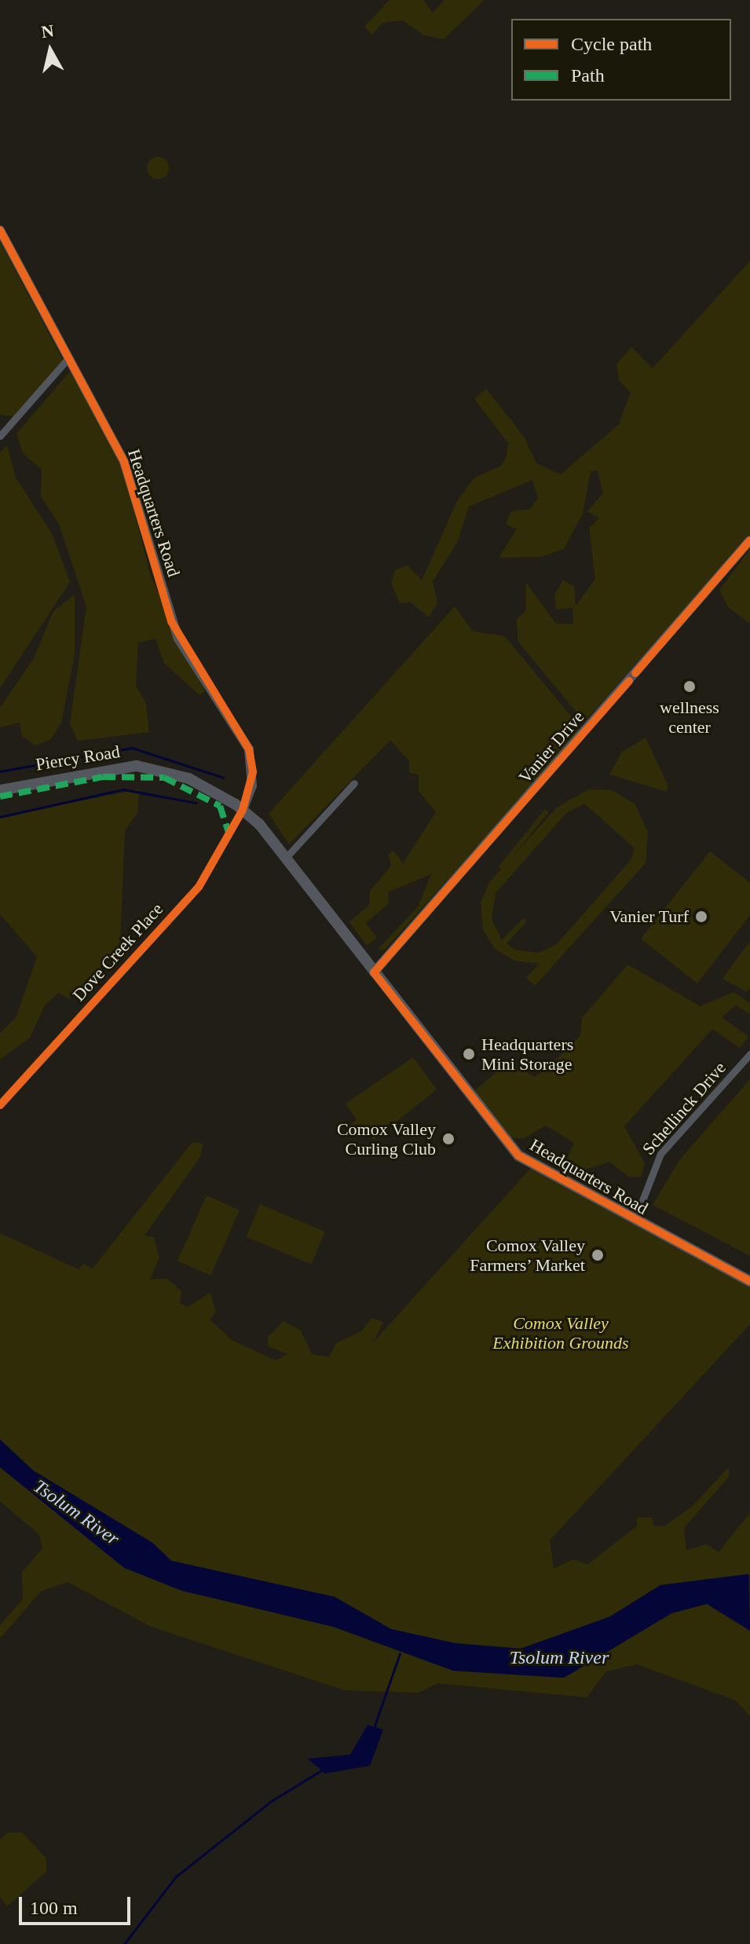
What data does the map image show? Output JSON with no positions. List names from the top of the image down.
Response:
{
  "streets": {
    "main road": ["Headquarters Road", "Piercy Road"],
    "street": ["Vanier Drive", "Dove Creek Place", "Schellinck Drive"]
  },
  "crossings": [
    ["Headquarters Road", "Vanier Drive"],
    ["Headquarters Road", "Piercy Road"],
    ["Headquarters Road", "Dove Creek Place"],
    ["Headquarters Road", "Schellinck Drive"],
    ["Piercy Road", "Dove Creek Place"]
  ],
  "water": ["Tsolum River"],
  "parks": ["Comox Valley Exhibition Grounds"],
  "places": [
    "wellness center",
    "Vanier Turf",
    "Headquarters Mini Storage",
    "Comox Valley Curling Club",
    "Comox Valley Farmers’ Market"
  ],
  "legend": ["Cycle path", "Path"],
  "scale_bar": "100 m",
  "north": "top"
}
